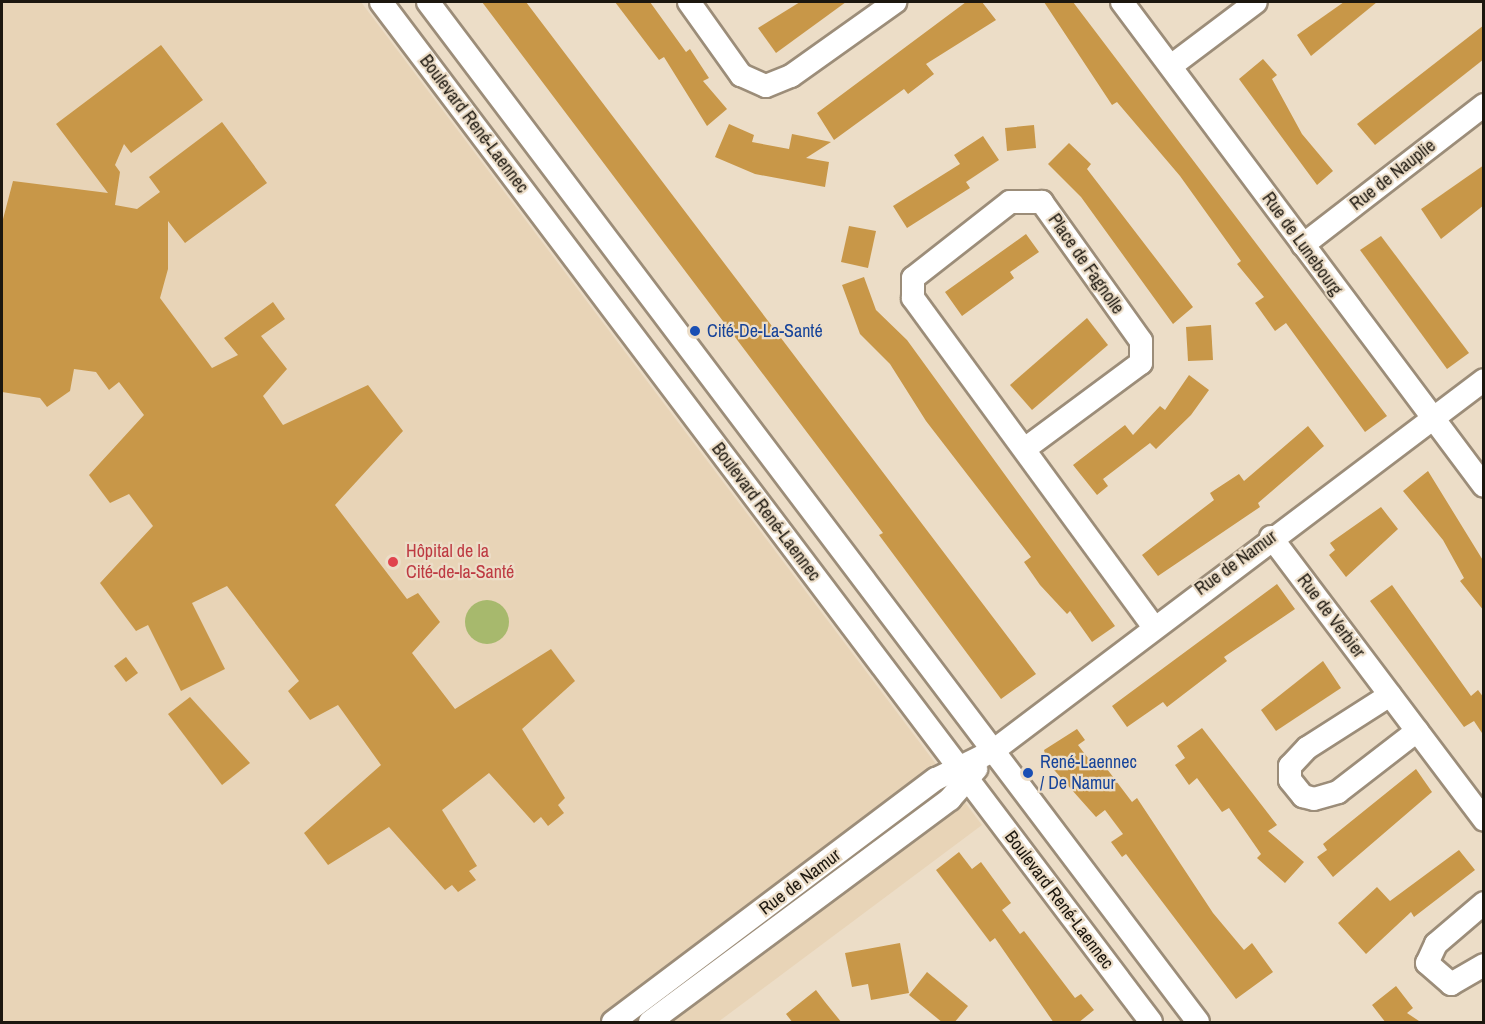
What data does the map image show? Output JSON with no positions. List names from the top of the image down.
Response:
{
  "streets": {
    "street": [
      "Boulevard René-Laennec",
      "Rue de Nauplie",
      "Rue de Lunebourg",
      "Place de Fagnolle",
      "Rue de Namur",
      "Rue de Verbier"
    ]
  },
  "crossings": [
    ["Boulevard René-Laennec", "Rue de Namur"],
    ["Rue de Nauplie", "Rue de Lunebourg"],
    ["Rue de Lunebourg", "Rue de Namur"],
    ["Place de Fagnolle", "Rue de Namur"],
    ["Rue de Namur", "Rue de Verbier"]
  ],
  "places": ["Cité-De-La-Santé", "Hôpital de la Cité-de-la-Santé", "René-Laennec / De Namur"]
}
